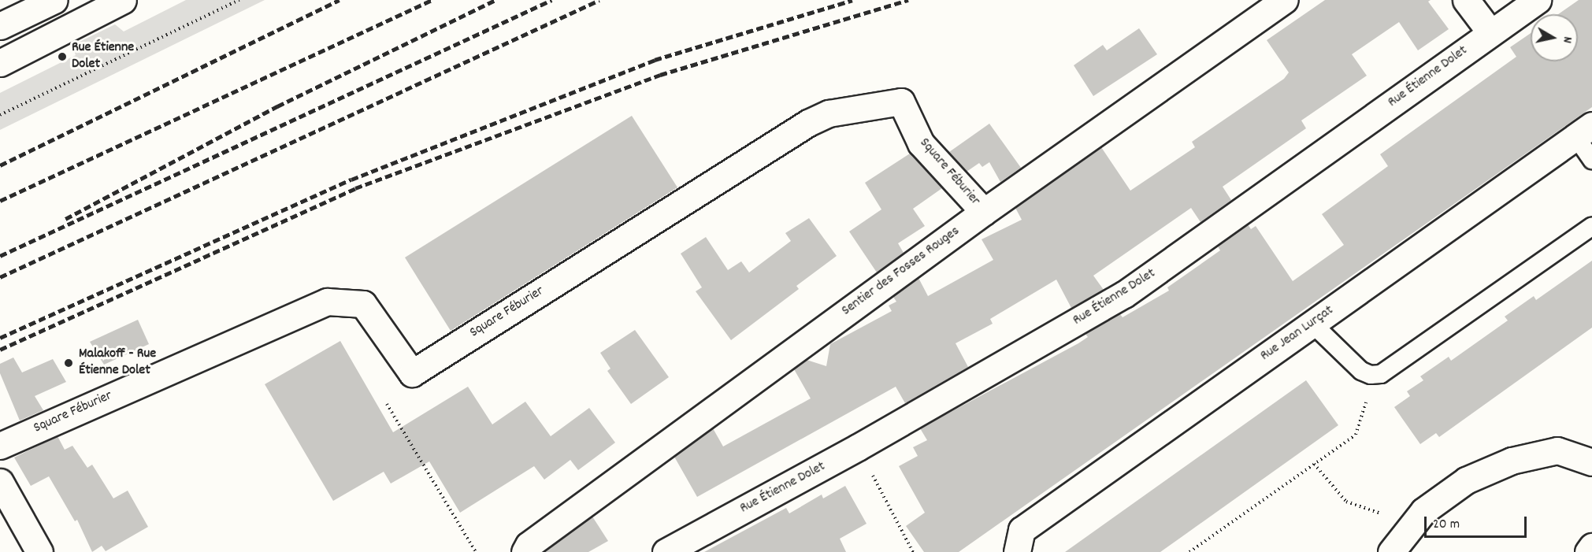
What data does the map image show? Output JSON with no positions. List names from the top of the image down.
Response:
{
  "streets": {
    "street": [
      "Rue Étienne Dolet",
      "Square Féburier",
      "Sentier des Fosses Rouges",
      "Rue Jean Lurçat"
    ]
  },
  "crossings": [
    ["Square Féburier", "Sentier des Fosses Rouges"]
  ],
  "places": ["Rue Étienne Dolet", "Malakoff - Rue Étienne Dolet"],
  "scale_bar": "20 m",
  "north": "right"
}
